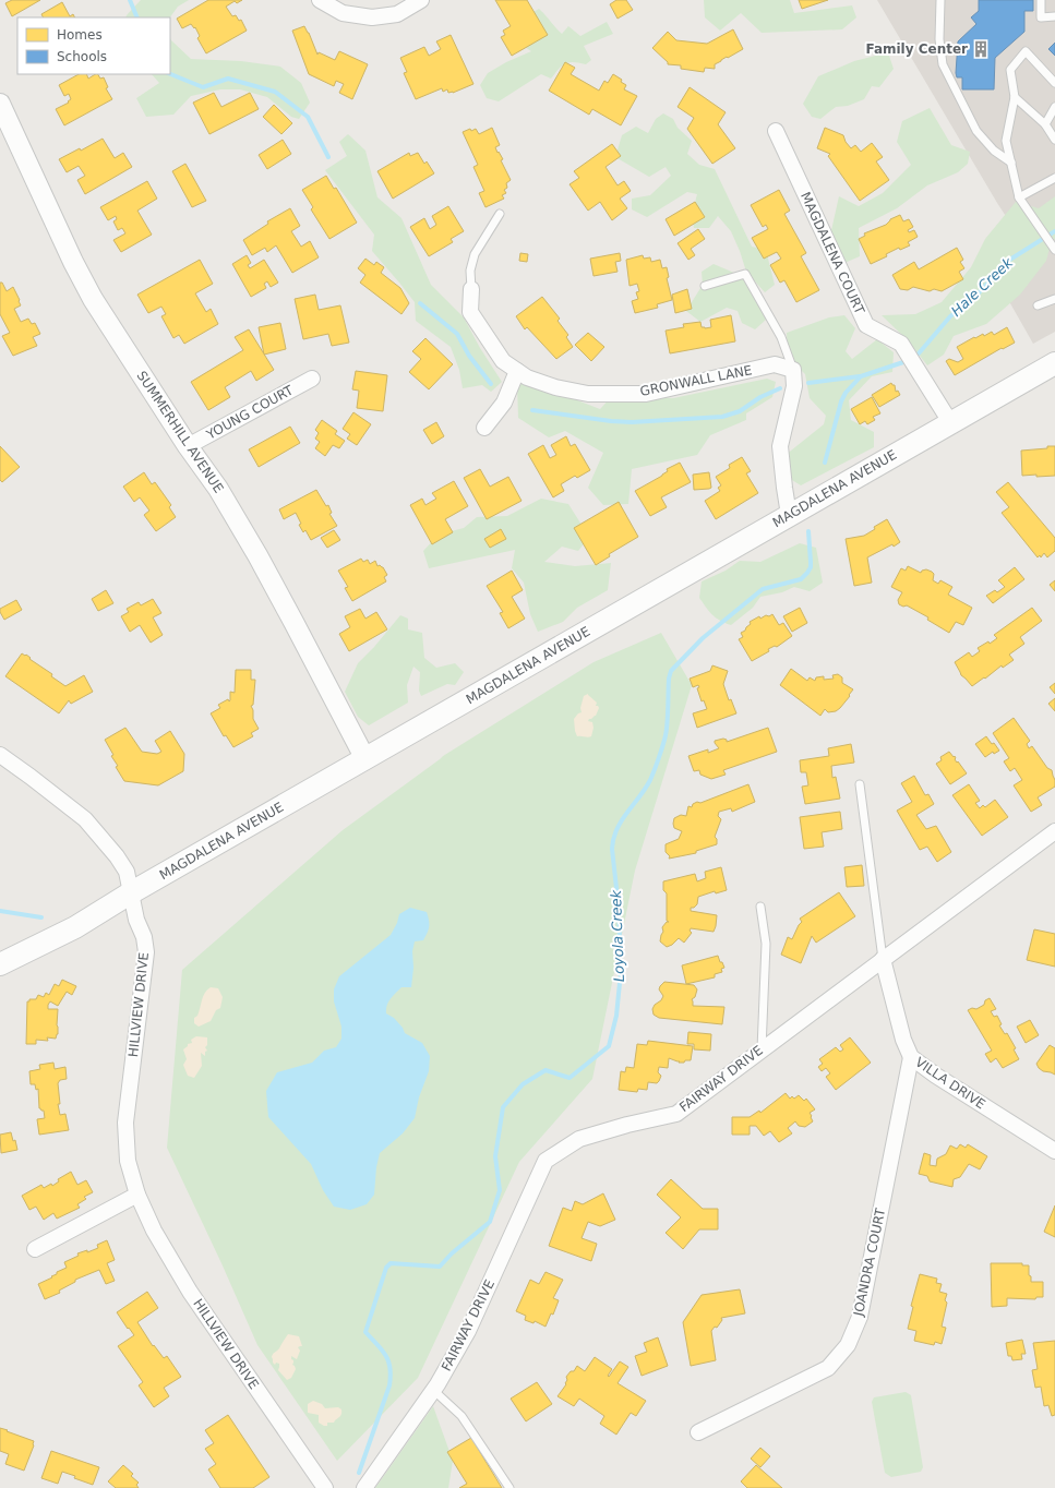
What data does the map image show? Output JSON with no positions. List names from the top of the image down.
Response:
{
  "streets": {
    "main road": ["MAGDALENA AVENUE"],
    "street": [
      "MAGDALENA COURT",
      "GRONWALL LANE",
      "YOUNG COURT",
      "SUMMERHILL AVENUE",
      "HILLVIEW DRIVE",
      "FAIRWAY DRIVE",
      "VILLA DRIVE",
      "JOANDRA COURT"
    ]
  },
  "crossings": [
    ["MAGDALENA COURT", "MAGDALENA AVENUE"],
    ["YOUNG COURT", "SUMMERHILL AVENUE"],
    ["SUMMERHILL AVENUE", "MAGDALENA AVENUE"],
    ["MAGDALENA AVENUE", "HILLVIEW DRIVE"],
    ["FAIRWAY DRIVE", "VILLA DRIVE"],
    ["VILLA DRIVE", "JOANDRA COURT"]
  ],
  "water": ["Hale Creek", "Loyola Creek"],
  "places": {
    "building": ["Family Center"]
  },
  "legend": ["Homes", "Schools"]
}
